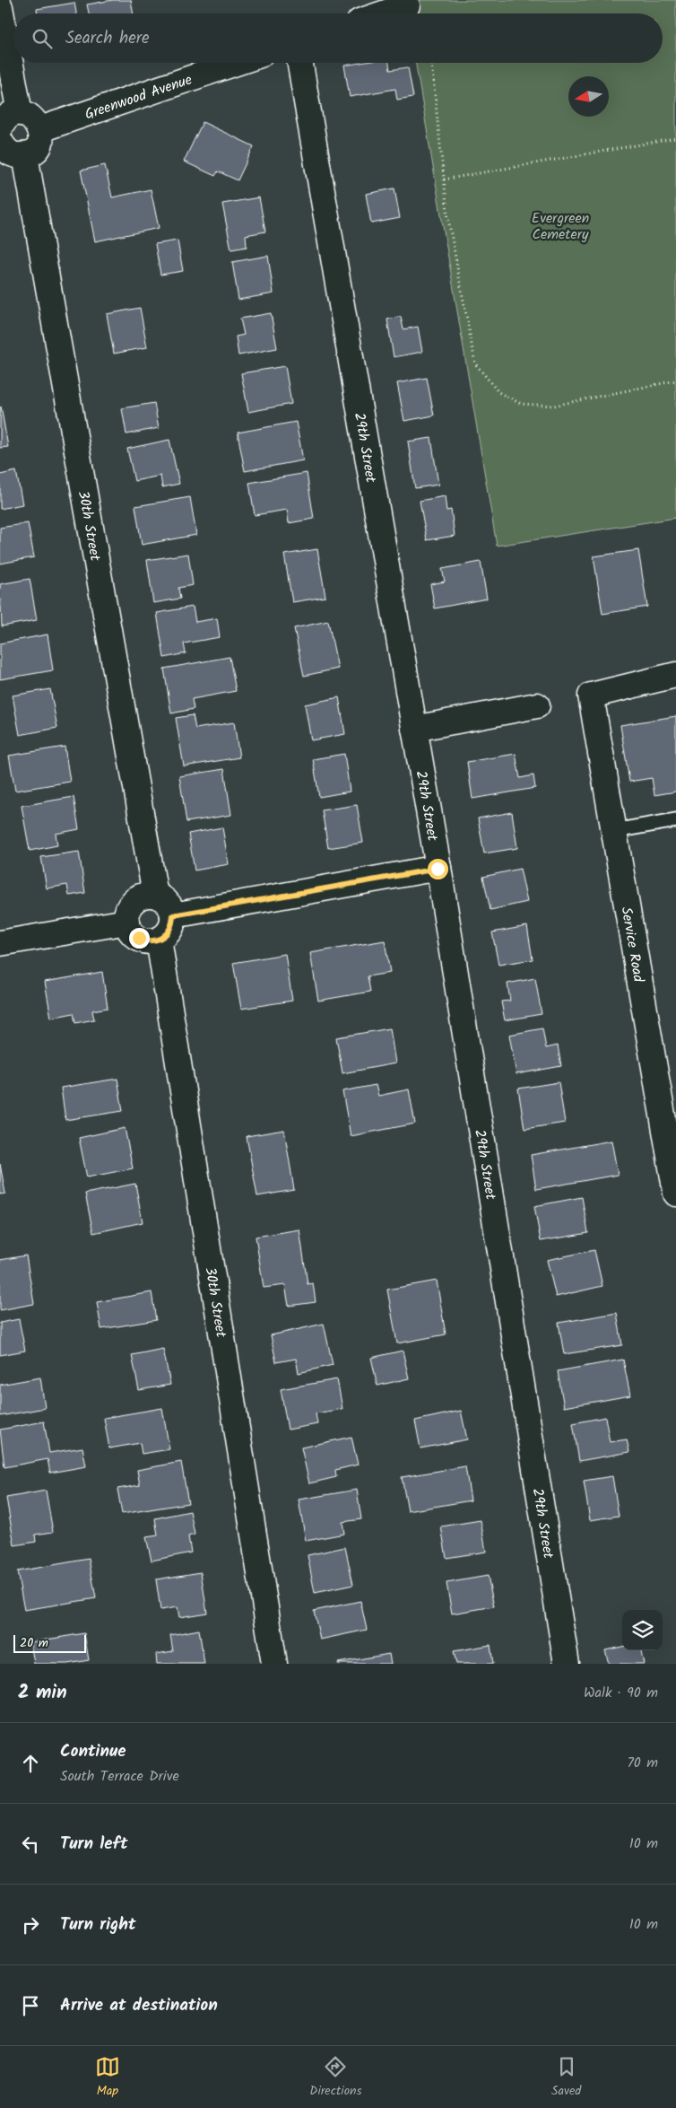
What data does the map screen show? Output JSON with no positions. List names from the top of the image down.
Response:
{
  "streets": {
    "street": [
      "Greenwood Avenue",
      "29th Street",
      "30th Street",
      "Service Road"
    ]
  },
  "parks": ["Evergreen Cemetery"],
  "scale_bar": "20 m",
  "north": "left",
  "page": {
    "search": "Search here",
    "scale": "20 m",
    "heading": ["2 min", "Walk · 90 m"],
    "list": [
      ["Continue", "South Terrace Drive", "70 m"],
      ["Turn left", "10 m"],
      ["Turn right", "10 m"],
      "Arrive at destination"
    ],
    "nav": ["Map", "Directions", "Saved"]
  }
}
